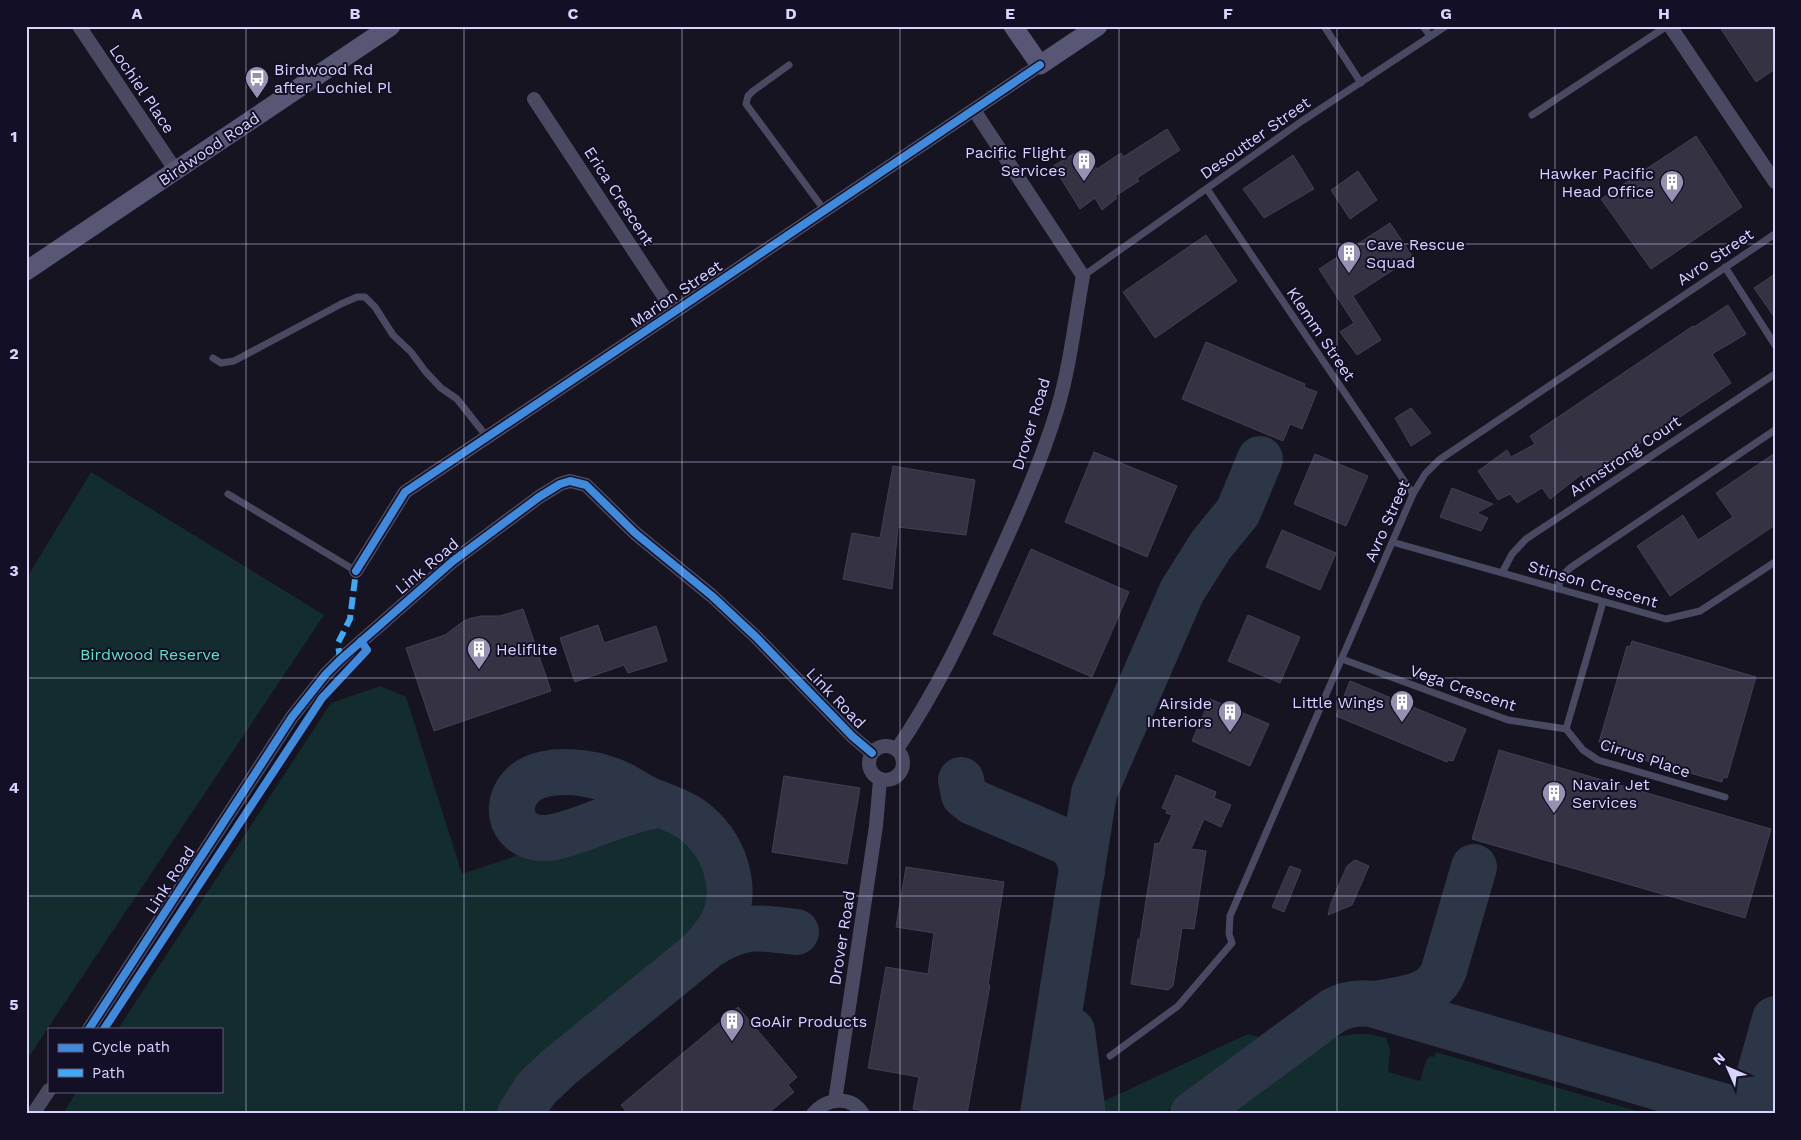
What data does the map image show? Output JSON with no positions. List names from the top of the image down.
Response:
{
  "streets": {
    "main road": ["Birdwood Road", "Marion Street"],
    "street": [
      "Lochiel Place",
      "Erica Crescent",
      "Drover Road",
      "Link Road"
    ],
    "lane": [
      "Desoutter Street",
      "Avro Street",
      "Klemm Street",
      "Armstrong Court",
      "Stinson Crescent",
      "Vega Crescent",
      "Cirrus Place"
    ]
  },
  "crossings": [
    ["Lochiel Place", "Birdwood Road"],
    ["Desoutter Street", "Klemm Street"],
    ["Desoutter Street", "Drover Road"],
    ["Erica Crescent", "Marion Street"],
    ["Avro Street", "Klemm Street"],
    ["Avro Street", "Stinson Crescent"],
    ["Avro Street", "Vega Crescent"],
    ["Drover Road", "Link Road"],
    ["Armstrong Court", "Stinson Crescent"],
    ["Vega Crescent", "Cirrus Place"]
  ],
  "parks": ["Birdwood Reserve"],
  "places": {
    "bus stop": ["Birdwood Rd after Lochiel Pl"],
    "building": [
      "Pacific Flight Services",
      "Hawker Pacific Head Office",
      "Cave Rescue Squad",
      "Heliflite",
      "Little Wings",
      "Airside Interiors",
      "Navair Jet Services",
      "GoAir Products"
    ]
  },
  "legend": ["Cycle path", "Path"],
  "north": "top left",
  "grid": {
    "columns": [
      "A",
      "B",
      "C",
      "D",
      "E",
      "F",
      "G",
      "H"
    ],
    "rows": [
      "1",
      "2",
      "3",
      "4",
      "5"
    ]
  }
}
